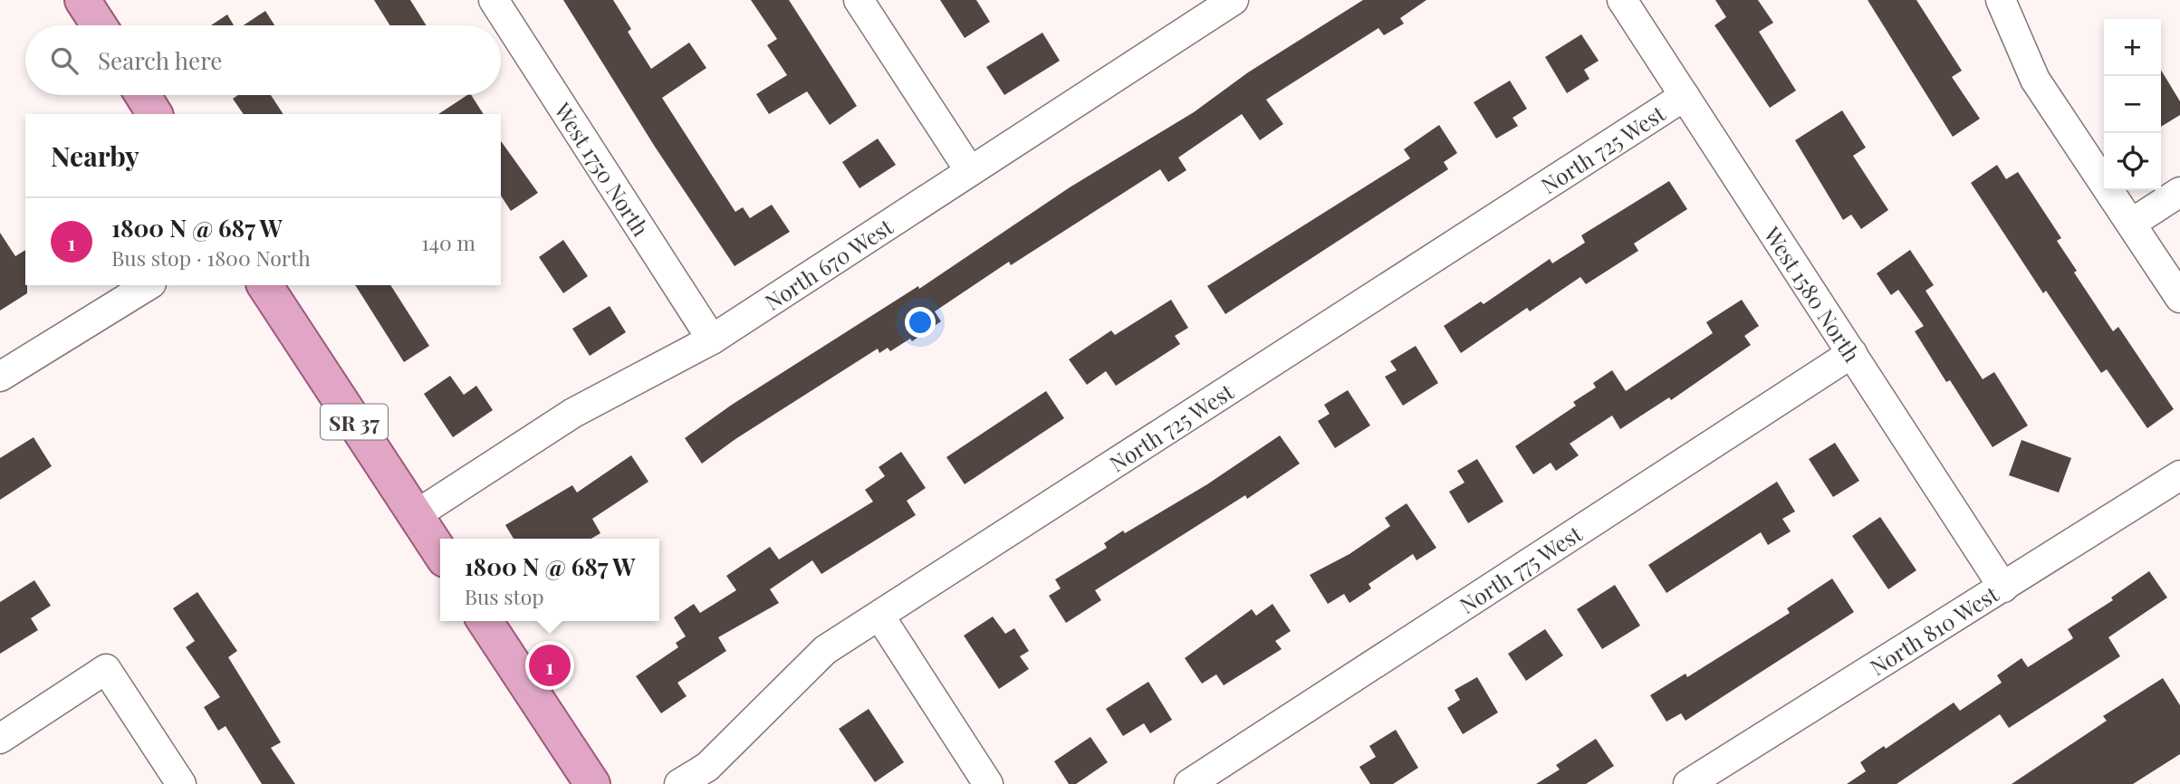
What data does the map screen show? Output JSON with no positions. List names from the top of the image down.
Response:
{
  "streets": {
    "main road": ["SR 37"],
    "street": [
      "North 725 West",
      "West 1750 North",
      "North 670 West",
      "West 1580 North",
      "North 775 West",
      "North 810 West"
    ]
  },
  "crossings": [
    ["North 725 West", "West 1580 North"],
    ["West 1750 North", "North 670 West"],
    ["North 670 West", "SR 37"],
    ["West 1580 North", "North 775 West"],
    ["West 1580 North", "North 810 West"]
  ],
  "page": {
    "map_buttons": ["+", "−"],
    "search": "Search here",
    "heading": "Nearby",
    "list": [
      {
        "mark": "1",
        "name": "1800 N @ 687 W",
        "note": "Bus stop · 1800 North",
        "value": "140 m"
      }
    ],
    "popup": ["1800 N @ 687 W", "Bus stop"],
    "pins": "1"
  }
}
